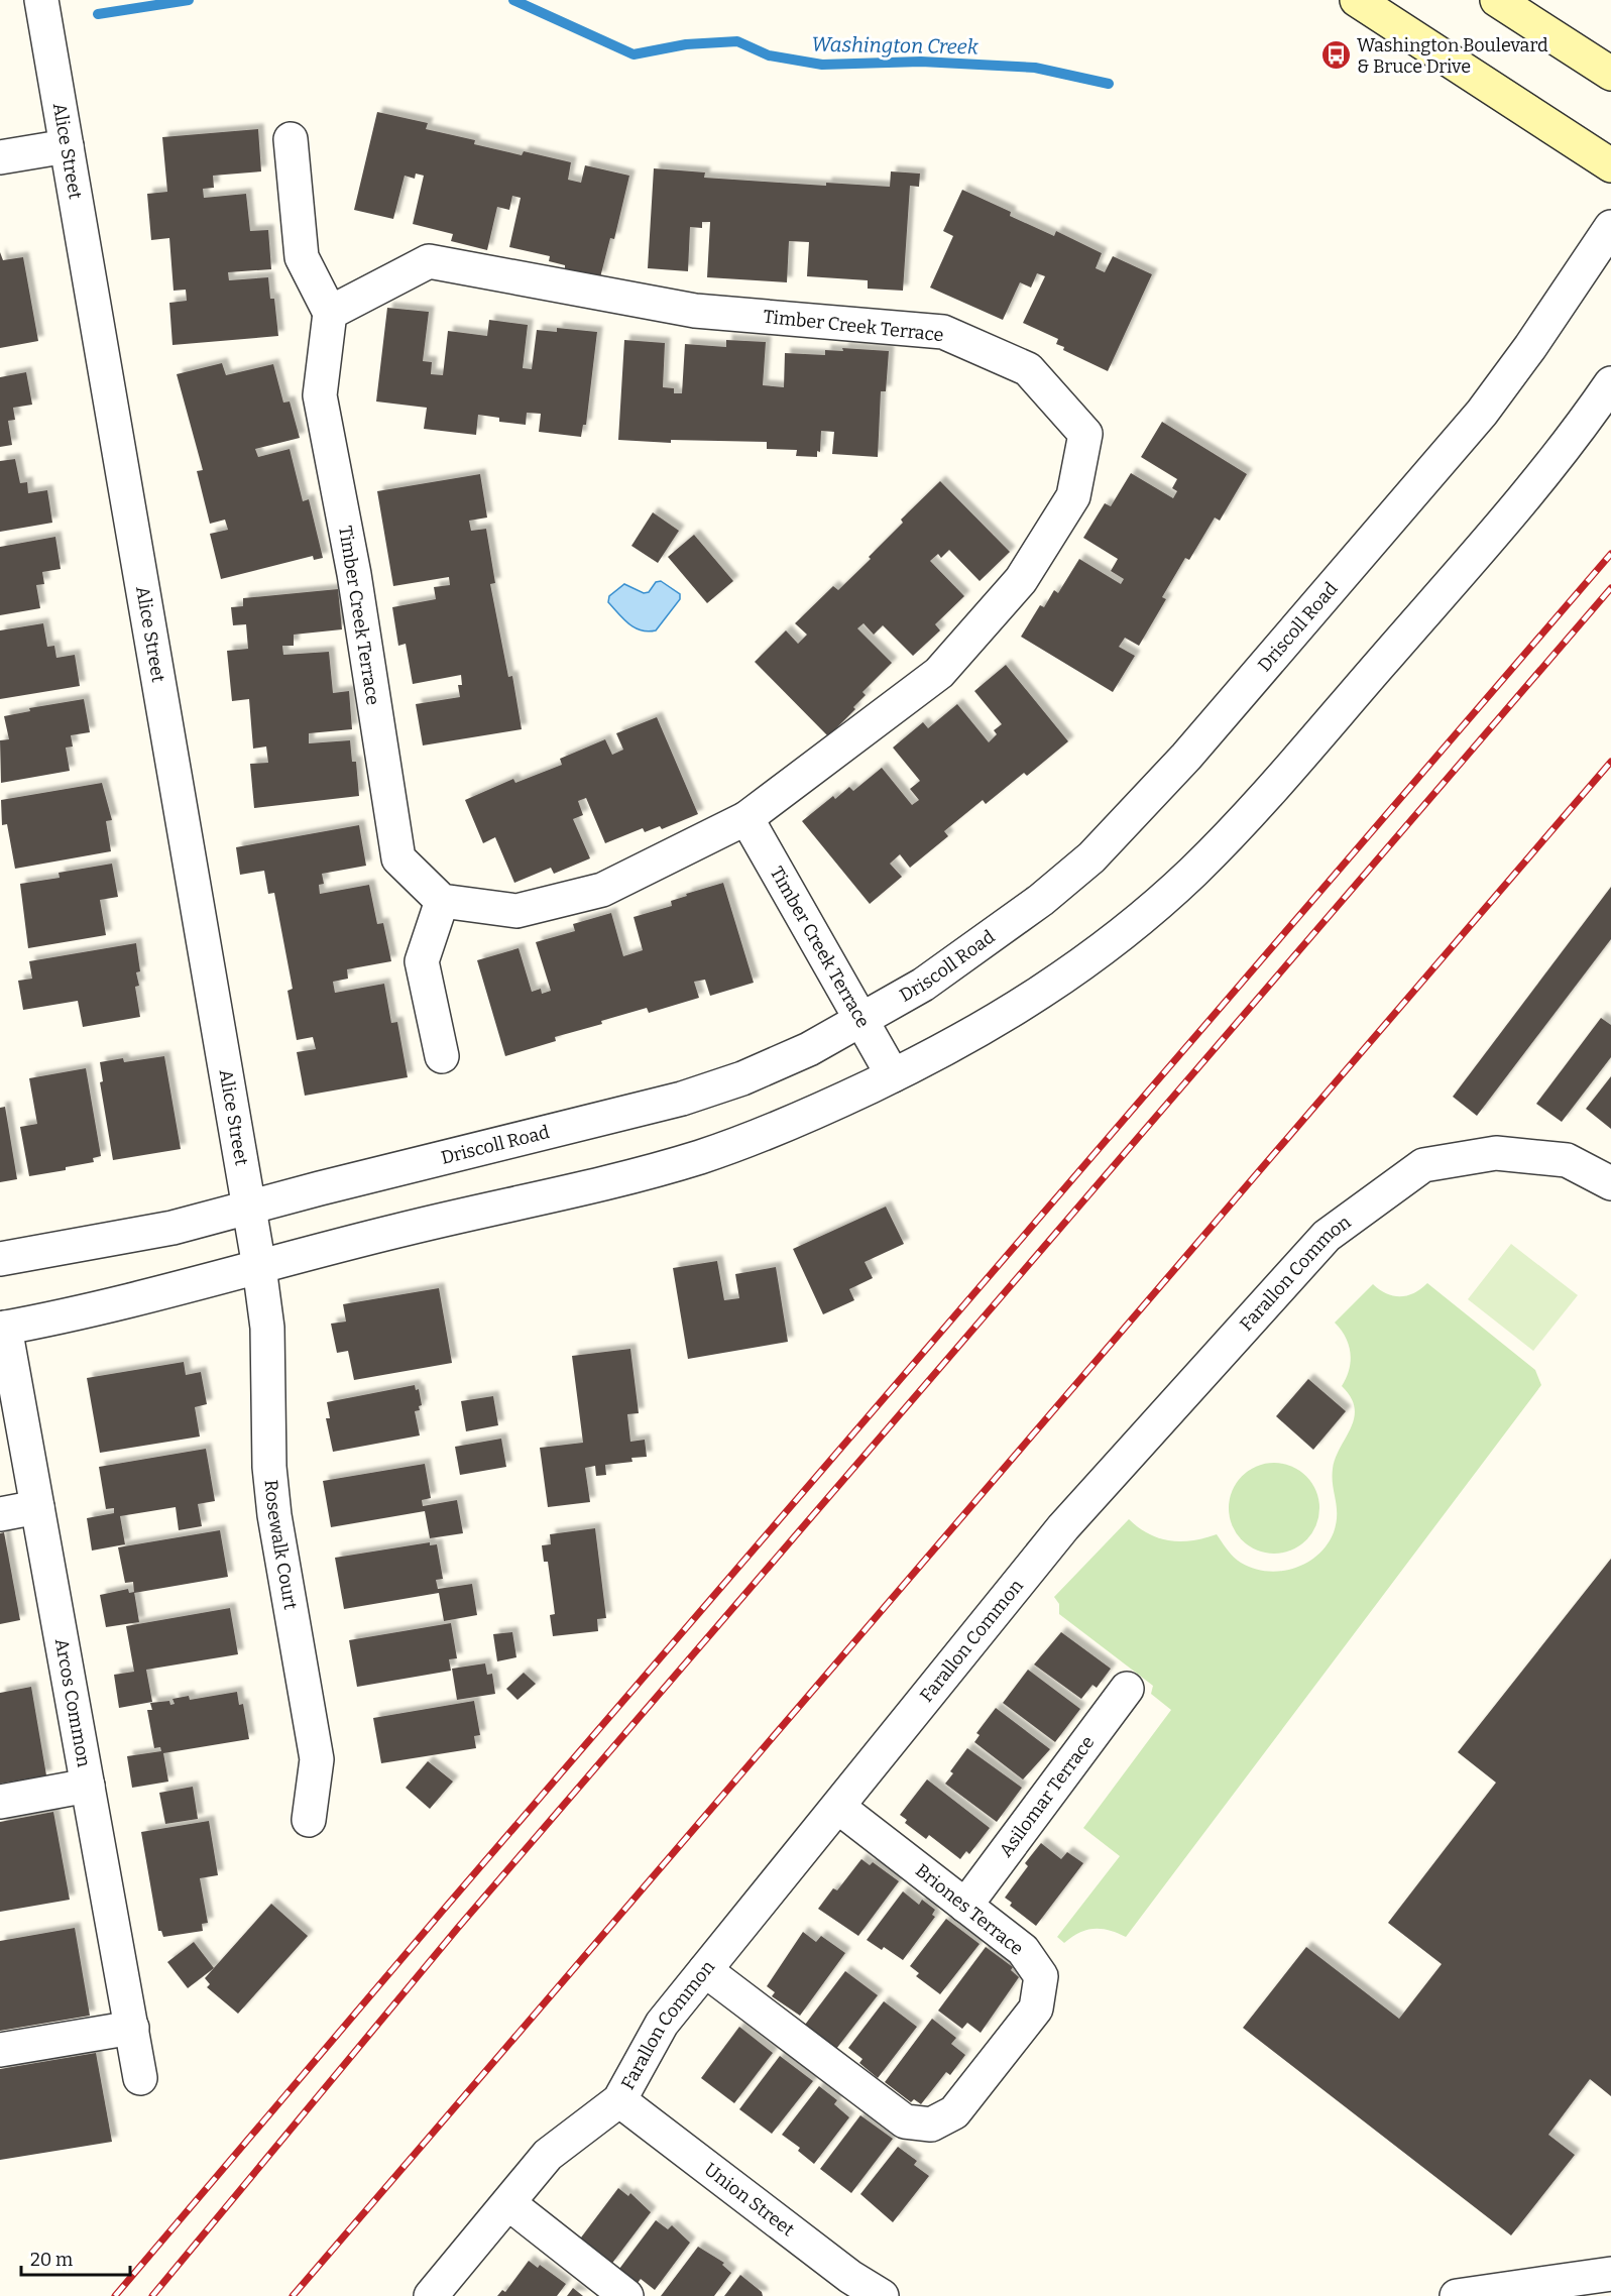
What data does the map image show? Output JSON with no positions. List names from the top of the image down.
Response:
{
  "streets": {
    "street": [
      "Alice Street",
      "Timber Creek Terrace",
      "Driscoll Road",
      "Farallon Common",
      "Rosewalk Court",
      "Arcos Common",
      "Asilomar Terrace",
      "Briones Terrace",
      "Union Street"
    ]
  },
  "crossings": [
    ["Alice Street", "Driscoll Road"],
    ["Alice Street", "Rosewalk Court"],
    ["Timber Creek Terrace", "Driscoll Road"],
    ["Farallon Common", "Briones Terrace"],
    ["Farallon Common", "Union Street"],
    ["Asilomar Terrace", "Briones Terrace"]
  ],
  "water": ["Washington Creek"],
  "places": {
    "bus stop": ["Washington Boulevard & Bruce Drive"]
  },
  "scale_bar": "20 m"
}
